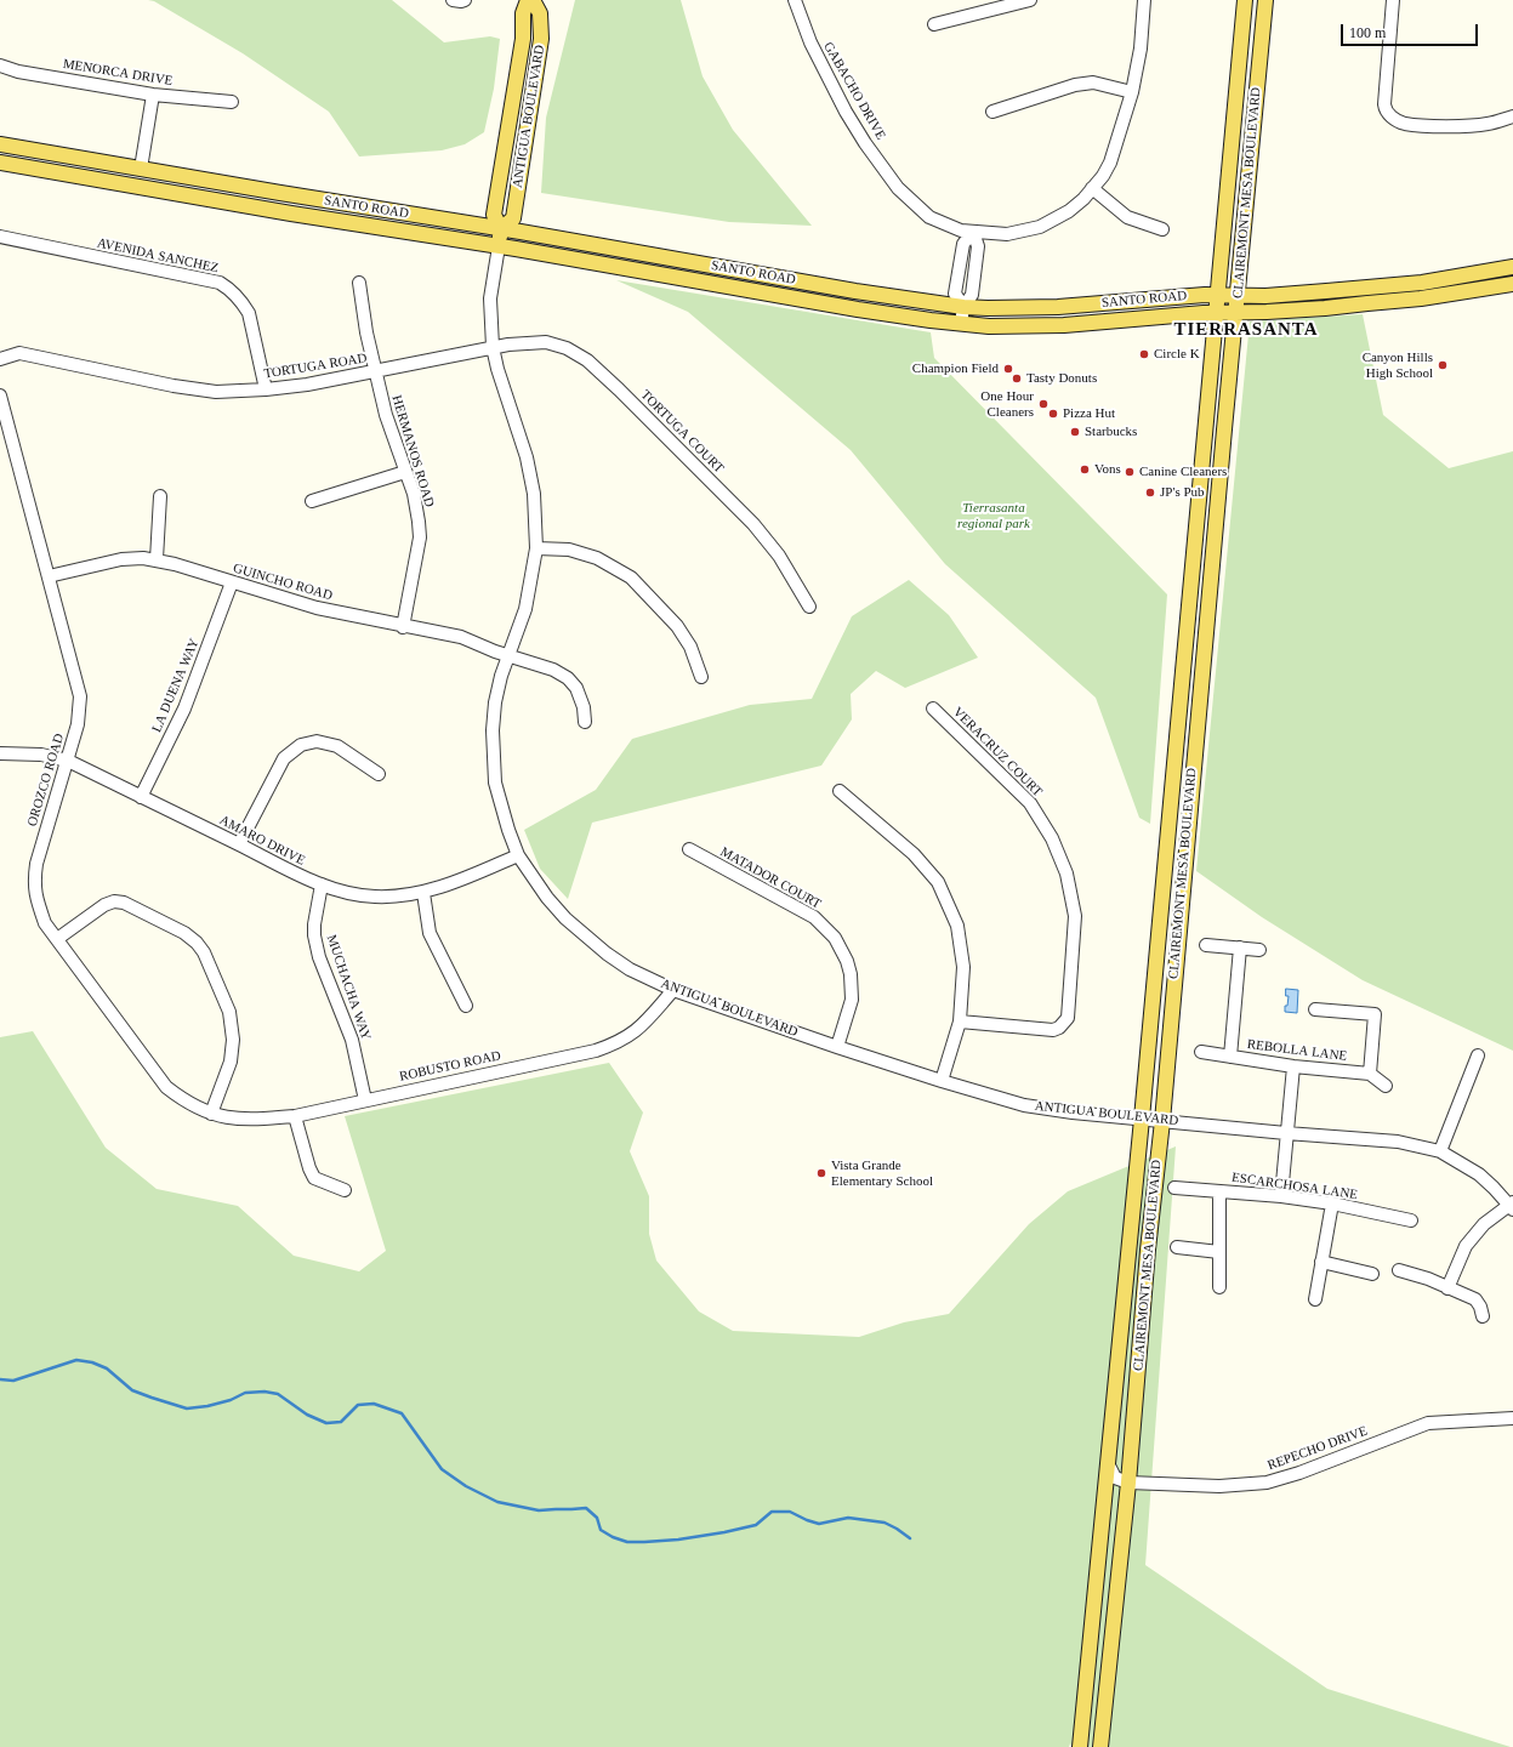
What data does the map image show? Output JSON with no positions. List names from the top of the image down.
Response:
{
  "streets": {
    "main road": ["ANTIGUA BOULEVARD", "CLAIREMONT MESA BOULEVARD", "SANTO ROAD"],
    "street": [
      "MENORCA DRIVE",
      "GABACHO DRIVE",
      "AVENIDA SANCHEZ",
      "TORTUGA ROAD",
      "TORTUGA COURT",
      "HERMANOS ROAD",
      "GUINCHO ROAD",
      "LA DUENA WAY",
      "VERACRUZ COURT",
      "OROZCO ROAD",
      "AMARO DRIVE",
      "MATADOR COURT",
      "MUCHACHA WAY",
      "REBOLLA LANE",
      "ROBUSTO ROAD",
      "ESCARCHOSA LANE",
      "REPECHO DRIVE"
    ]
  },
  "crossings": [
    ["ANTIGUA BOULEVARD", "CLAIREMONT MESA BOULEVARD"],
    ["ANTIGUA BOULEVARD", "SANTO ROAD"],
    ["ANTIGUA BOULEVARD", "TORTUGA ROAD"],
    ["ANTIGUA BOULEVARD", "TORTUGA COURT"],
    ["ANTIGUA BOULEVARD", "GUINCHO ROAD"],
    ["ANTIGUA BOULEVARD", "AMARO DRIVE"],
    ["ANTIGUA BOULEVARD", "MATADOR COURT"],
    ["ANTIGUA BOULEVARD", "ROBUSTO ROAD"],
    ["CLAIREMONT MESA BOULEVARD", "SANTO ROAD"],
    ["CLAIREMONT MESA BOULEVARD", "REPECHO DRIVE"],
    ["AVENIDA SANCHEZ", "TORTUGA ROAD"],
    ["TORTUGA ROAD", "TORTUGA COURT"],
    ["TORTUGA ROAD", "HERMANOS ROAD"],
    ["HERMANOS ROAD", "GUINCHO ROAD"],
    ["GUINCHO ROAD", "LA DUENA WAY"],
    ["GUINCHO ROAD", "OROZCO ROAD"],
    ["LA DUENA WAY", "AMARO DRIVE"],
    ["OROZCO ROAD", "AMARO DRIVE"],
    ["OROZCO ROAD", "ROBUSTO ROAD"],
    ["AMARO DRIVE", "MUCHACHA WAY"],
    ["MUCHACHA WAY", "ROBUSTO ROAD"]
  ],
  "districts": ["TIERRASANTA"],
  "parks": ["Tierrasanta regional park"],
  "places": [
    "Circle K",
    "Canyon Hills High School",
    "Champion Field",
    "Tasty Donuts",
    "One Hour Cleaners",
    "Pizza Hut",
    "Starbucks",
    "Vons",
    "Canine Cleaners",
    "JP's Pub",
    "Vista Grande Elementary School"
  ],
  "scale_bar": "100 m"
}
